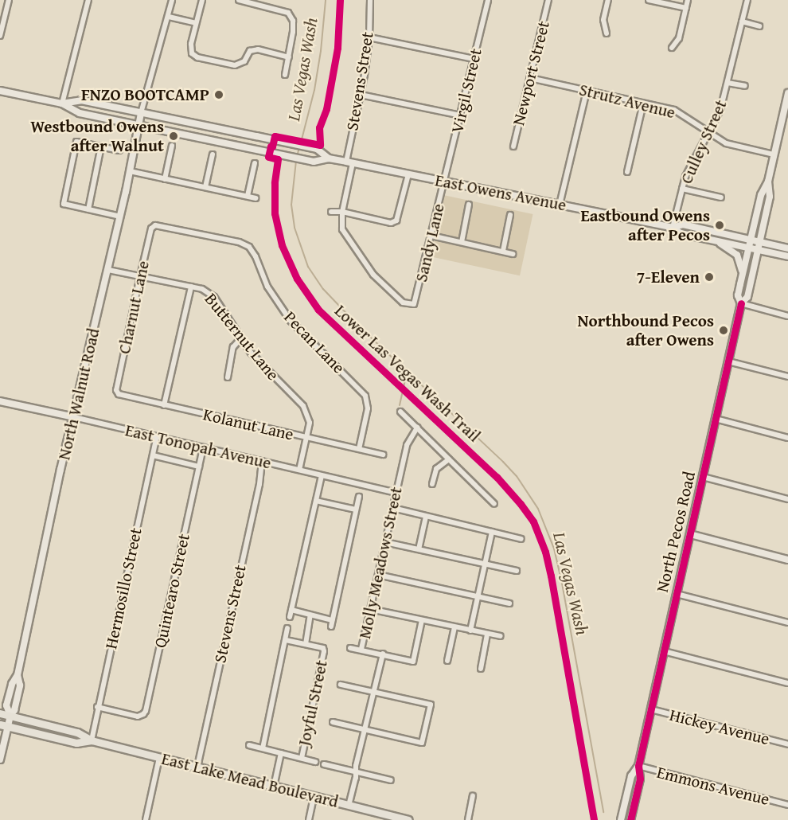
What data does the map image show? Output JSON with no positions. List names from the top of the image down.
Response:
{
  "streets": {
    "main road": ["East Owens Avenue", "North Pecos Road", "East Lake Mead Boulevard"],
    "street": [
      "Newport Street",
      "Stevens Street",
      "Virgil Street",
      "Strutz Avenue",
      "Culley Street",
      "Sandy Lane",
      "Charnut Lane",
      "Butternut Lane",
      "Pecan Lane",
      "North Walnut Road",
      "Kolanut Lane",
      "East Tonopah Avenue",
      "Molly Meadows Street",
      "Hermosillo Street",
      "Quintearo Street",
      "Joyful Street",
      "Hickey Avenue",
      "Emmons Avenue"
    ],
    "cycle path": ["Lower Las Vegas Wash Trail"]
  },
  "crossings": [
    ["Newport Street", "Strutz Avenue"],
    ["Stevens Street", "East Owens Avenue"],
    ["Stevens Street", "Sandy Lane"],
    ["Stevens Street", "East Tonopah Avenue"],
    ["Stevens Street", "East Lake Mead Boulevard"],
    ["Virgil Street", "East Owens Avenue"],
    ["Virgil Street", "Sandy Lane"],
    ["Strutz Avenue", "Culley Street"],
    ["Strutz Avenue", "North Pecos Road"],
    ["Culley Street", "East Owens Avenue"],
    ["East Owens Avenue", "Sandy Lane"],
    ["East Owens Avenue", "North Walnut Road"],
    ["East Owens Avenue", "North Pecos Road"],
    ["Charnut Lane", "Butternut Lane"],
    ["Charnut Lane", "Pecan Lane"],
    ["Charnut Lane", "Kolanut Lane"],
    ["Butternut Lane", "North Walnut Road"],
    ["Butternut Lane", "Kolanut Lane"],
    ["Butternut Lane", "East Tonopah Avenue"],
    ["Pecan Lane", "Kolanut Lane"],
    ["North Walnut Road", "East Tonopah Avenue"],
    ["North Walnut Road", "East Lake Mead Boulevard"],
    ["East Tonopah Avenue", "Molly Meadows Street"],
    ["East Tonopah Avenue", "Hermosillo Street"],
    ["East Tonopah Avenue", "Quintearo Street"],
    ["North Pecos Road", "Hickey Avenue"],
    ["North Pecos Road", "Emmons Avenue"],
    ["Hermosillo Street", "Quintearo Street"],
    ["Hermosillo Street", "East Lake Mead Boulevard"]
  ],
  "water": ["Las Vegas Wash"],
  "places": [
    "FNZO BOOTCAMP",
    "Westbound Owens after Walnut",
    "Eastbound Owens after Pecos",
    "7-Eleven",
    "Northbound Pecos after Owens"
  ]
}
